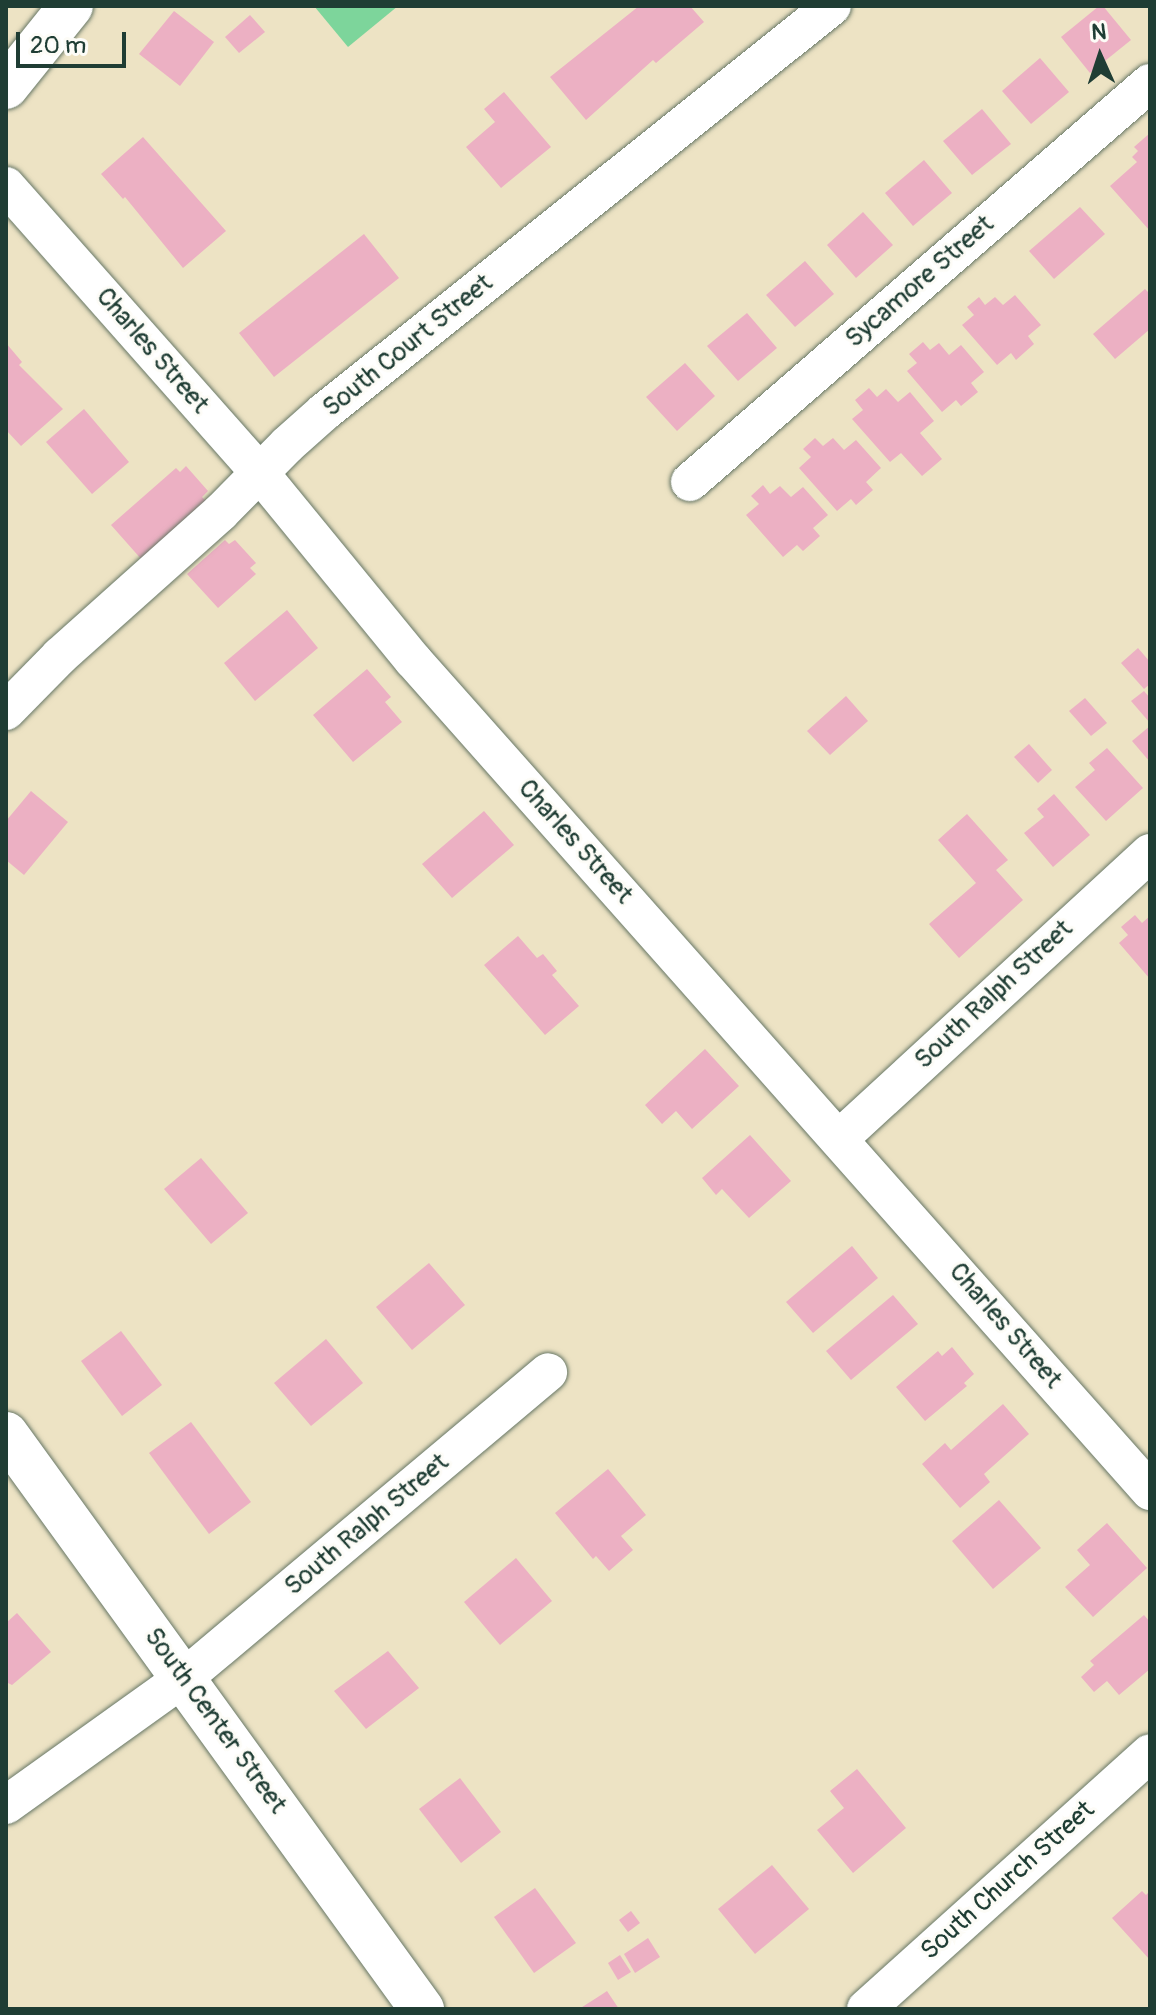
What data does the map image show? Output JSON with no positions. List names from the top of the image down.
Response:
{
  "streets": {
    "street": [
      "Sycamore Street",
      "South Court Street",
      "Charles Street",
      "South Ralph Street",
      "South Center Street",
      "South Church Street"
    ]
  },
  "crossings": [
    ["South Court Street", "Charles Street"],
    ["Charles Street", "South Ralph Street"],
    ["South Ralph Street", "South Center Street"]
  ],
  "scale_bar": "20 m",
  "north": "top"
}
